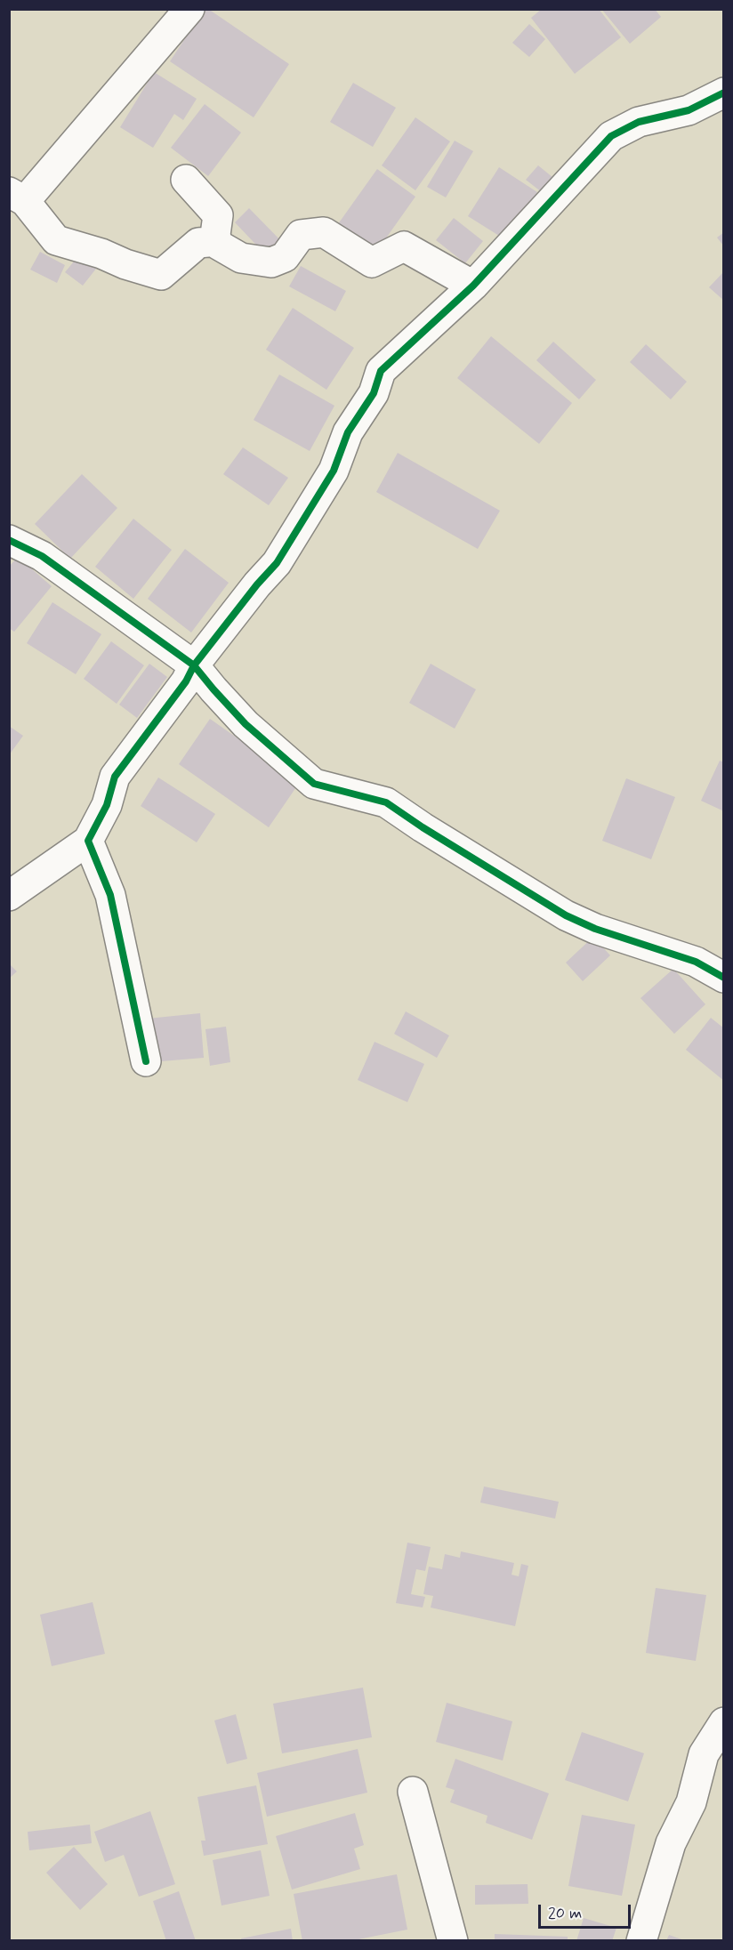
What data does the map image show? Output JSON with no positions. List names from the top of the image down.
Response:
{
  "scale_bar": "20 m"
}
